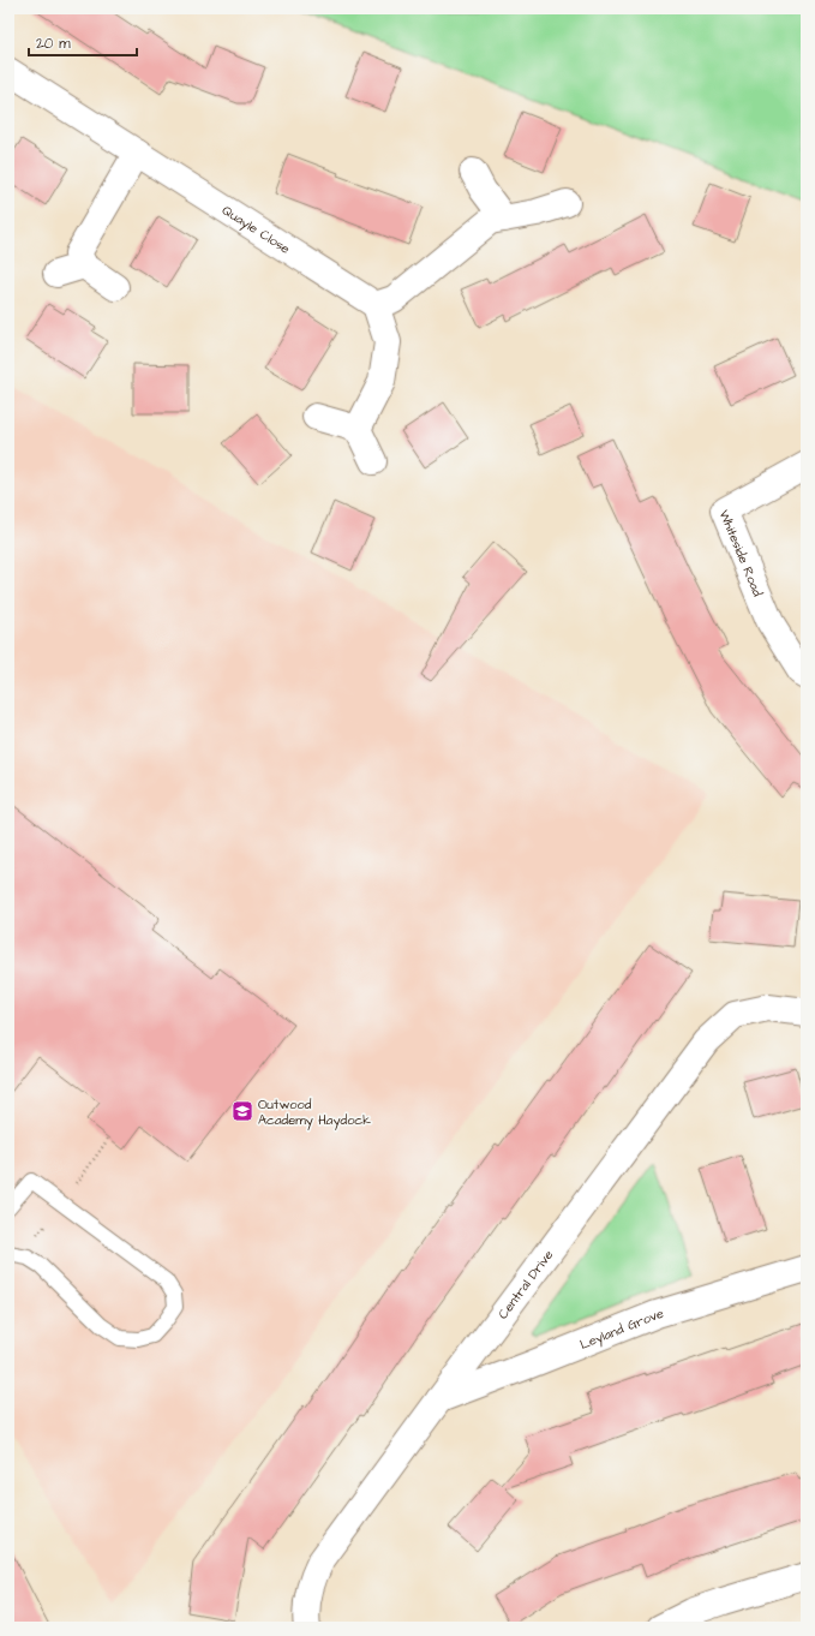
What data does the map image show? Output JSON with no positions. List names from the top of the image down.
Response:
{
  "streets": {
    "street": [
      "Quayle Close",
      "Whiteside Road",
      "Central Drive",
      "Leyland Grove"
    ]
  },
  "crossings": [
    ["Central Drive", "Leyland Grove"]
  ],
  "places": {
    "school or university": ["Outwood Academy Haydock"]
  },
  "scale_bar": "20 m"
}
